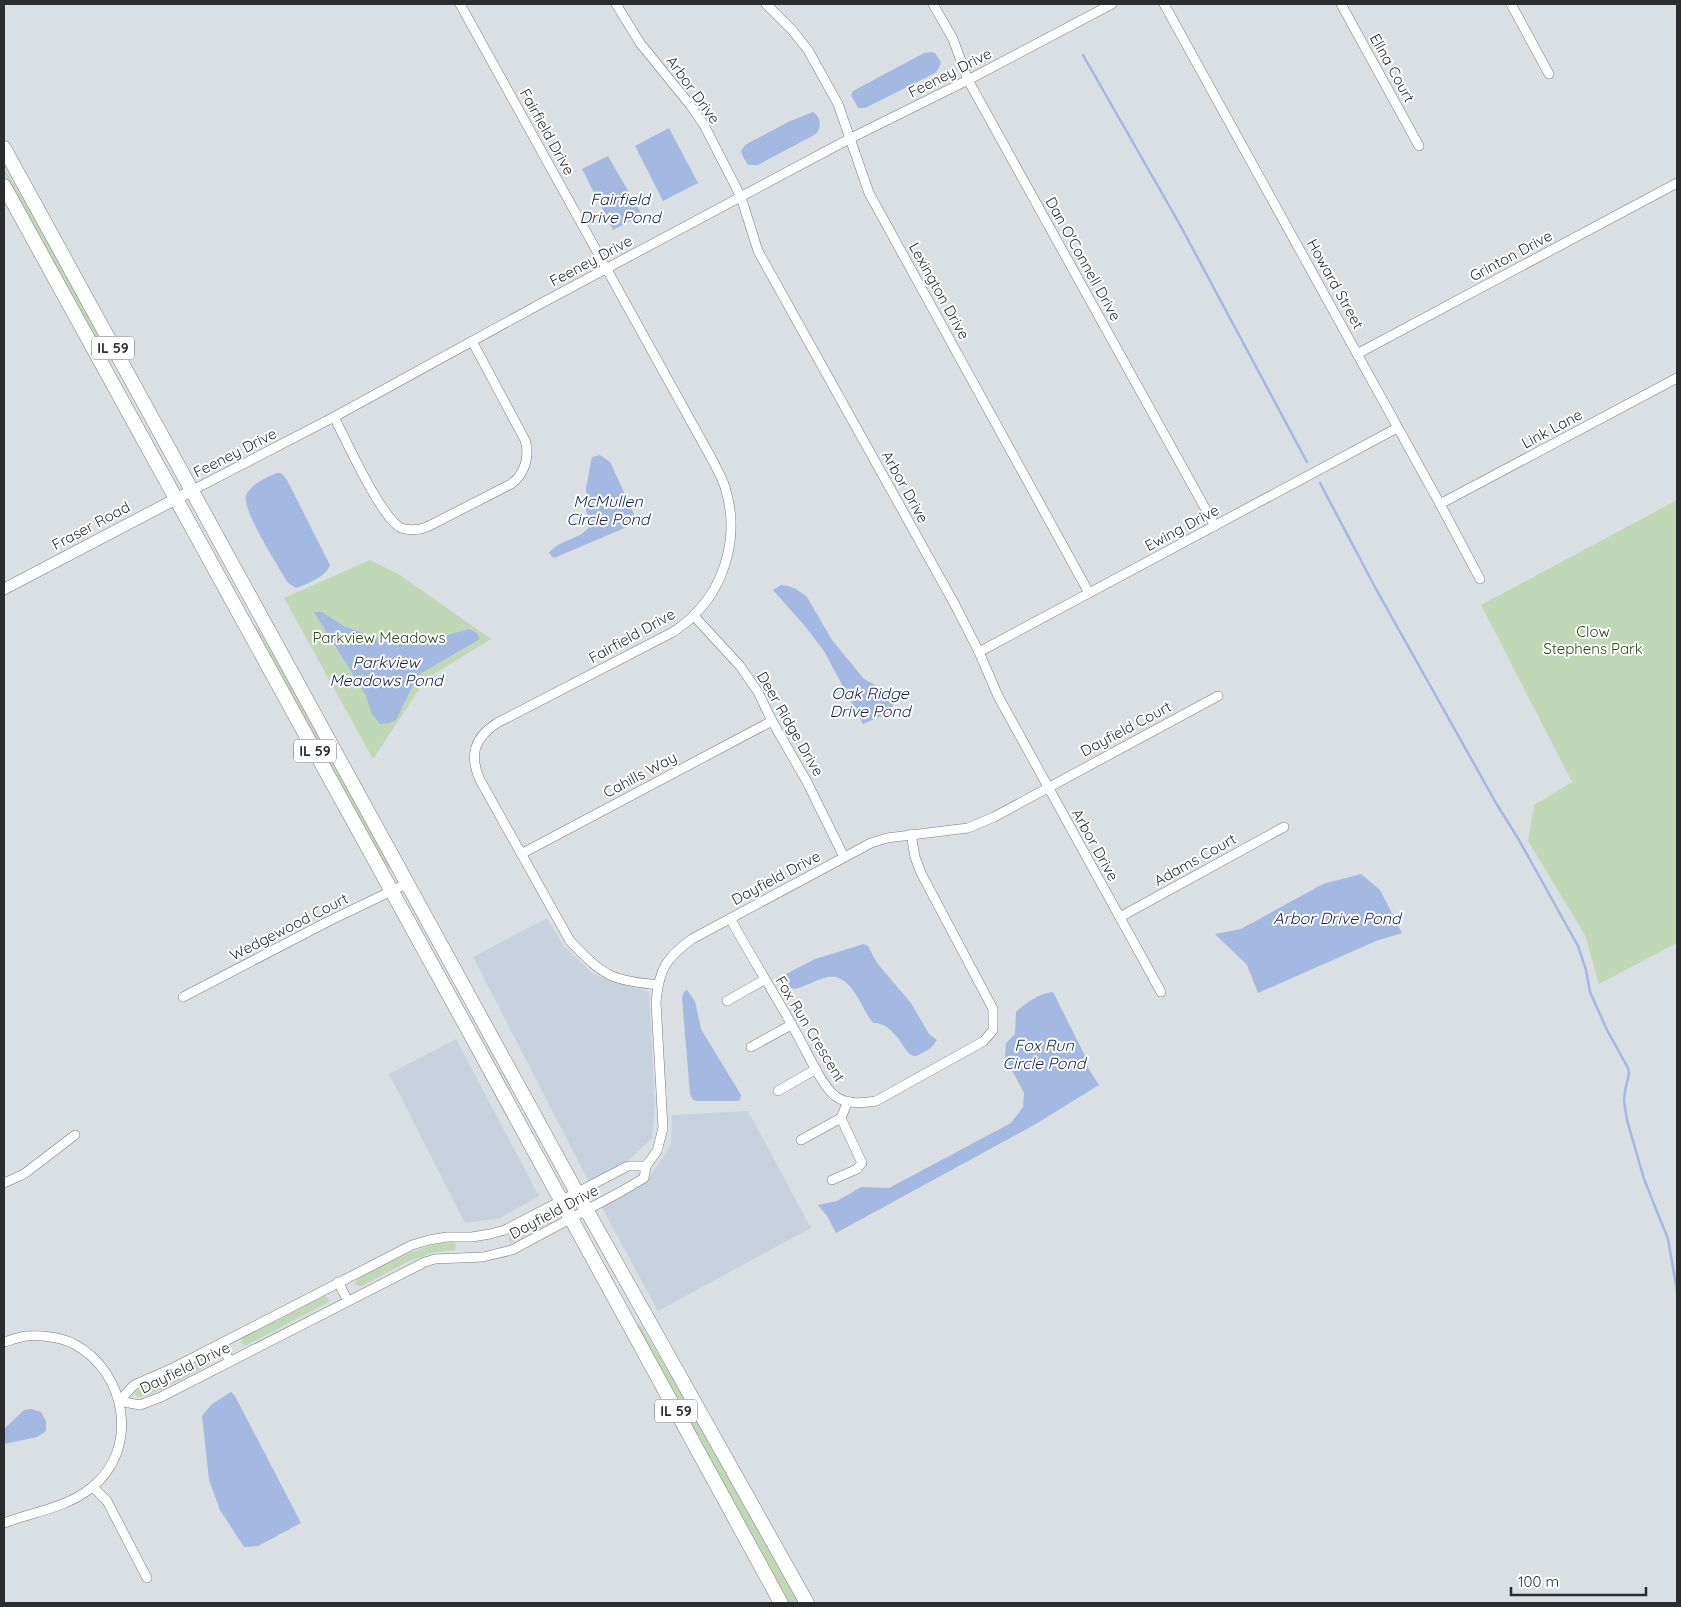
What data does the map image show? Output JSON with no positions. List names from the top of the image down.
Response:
{
  "streets": {
    "main road": ["IL 59"],
    "street": [
      "Ellna Court",
      "Feeney Drive",
      "Arbor Drive",
      "Fairfield Drive",
      "Grinton Drive",
      "Dan O'Connell Drive",
      "Howard Street",
      "Lexington Drive",
      "Link Lane",
      "Fraser Road",
      "Ewing Drive",
      "Deer Ridge Drive",
      "Dayfield Court",
      "Cahills Way",
      "Adams Court",
      "Dayfield Drive",
      "Wedgewood Court",
      "Fox Run Crescent"
    ]
  },
  "crossings": [
    ["Feeney Drive", "Arbor Drive"],
    ["Feeney Drive", "Fairfield Drive"],
    ["Feeney Drive", "Dan O'Connell Drive"],
    ["Feeney Drive", "Lexington Drive"],
    ["Feeney Drive", "IL 59"],
    ["Feeney Drive", "Fraser Road"],
    ["Arbor Drive", "Ewing Drive"],
    ["Arbor Drive", "Dayfield Court"],
    ["Arbor Drive", "Adams Court"],
    ["Arbor Drive", "Dayfield Drive"],
    ["Fairfield Drive", "Deer Ridge Drive"],
    ["Fairfield Drive", "Cahills Way"],
    ["Fairfield Drive", "Dayfield Drive"],
    ["Grinton Drive", "Howard Street"],
    ["Dan O'Connell Drive", "Ewing Drive"],
    ["Howard Street", "Link Lane"],
    ["Howard Street", "Ewing Drive"],
    ["Lexington Drive", "Ewing Drive"],
    ["IL 59", "Fraser Road"],
    ["IL 59", "Dayfield Drive"],
    ["IL 59", "Wedgewood Court"],
    ["Deer Ridge Drive", "Cahills Way"],
    ["Deer Ridge Drive", "Dayfield Drive"],
    ["Dayfield Court", "Dayfield Drive"],
    ["Dayfield Drive", "Fox Run Crescent"]
  ],
  "water": [
    "Fairfield Drive Pond",
    "McMullen Circle Pond",
    "Parkview Meadows Pond",
    "Oak Ridge Drive Pond",
    "Arbor Drive Pond",
    "Fox Run Circle Pond"
  ],
  "parks": ["Clow Stephens Park", "Parkview Meadows"],
  "scale_bar": "100 m"
}
